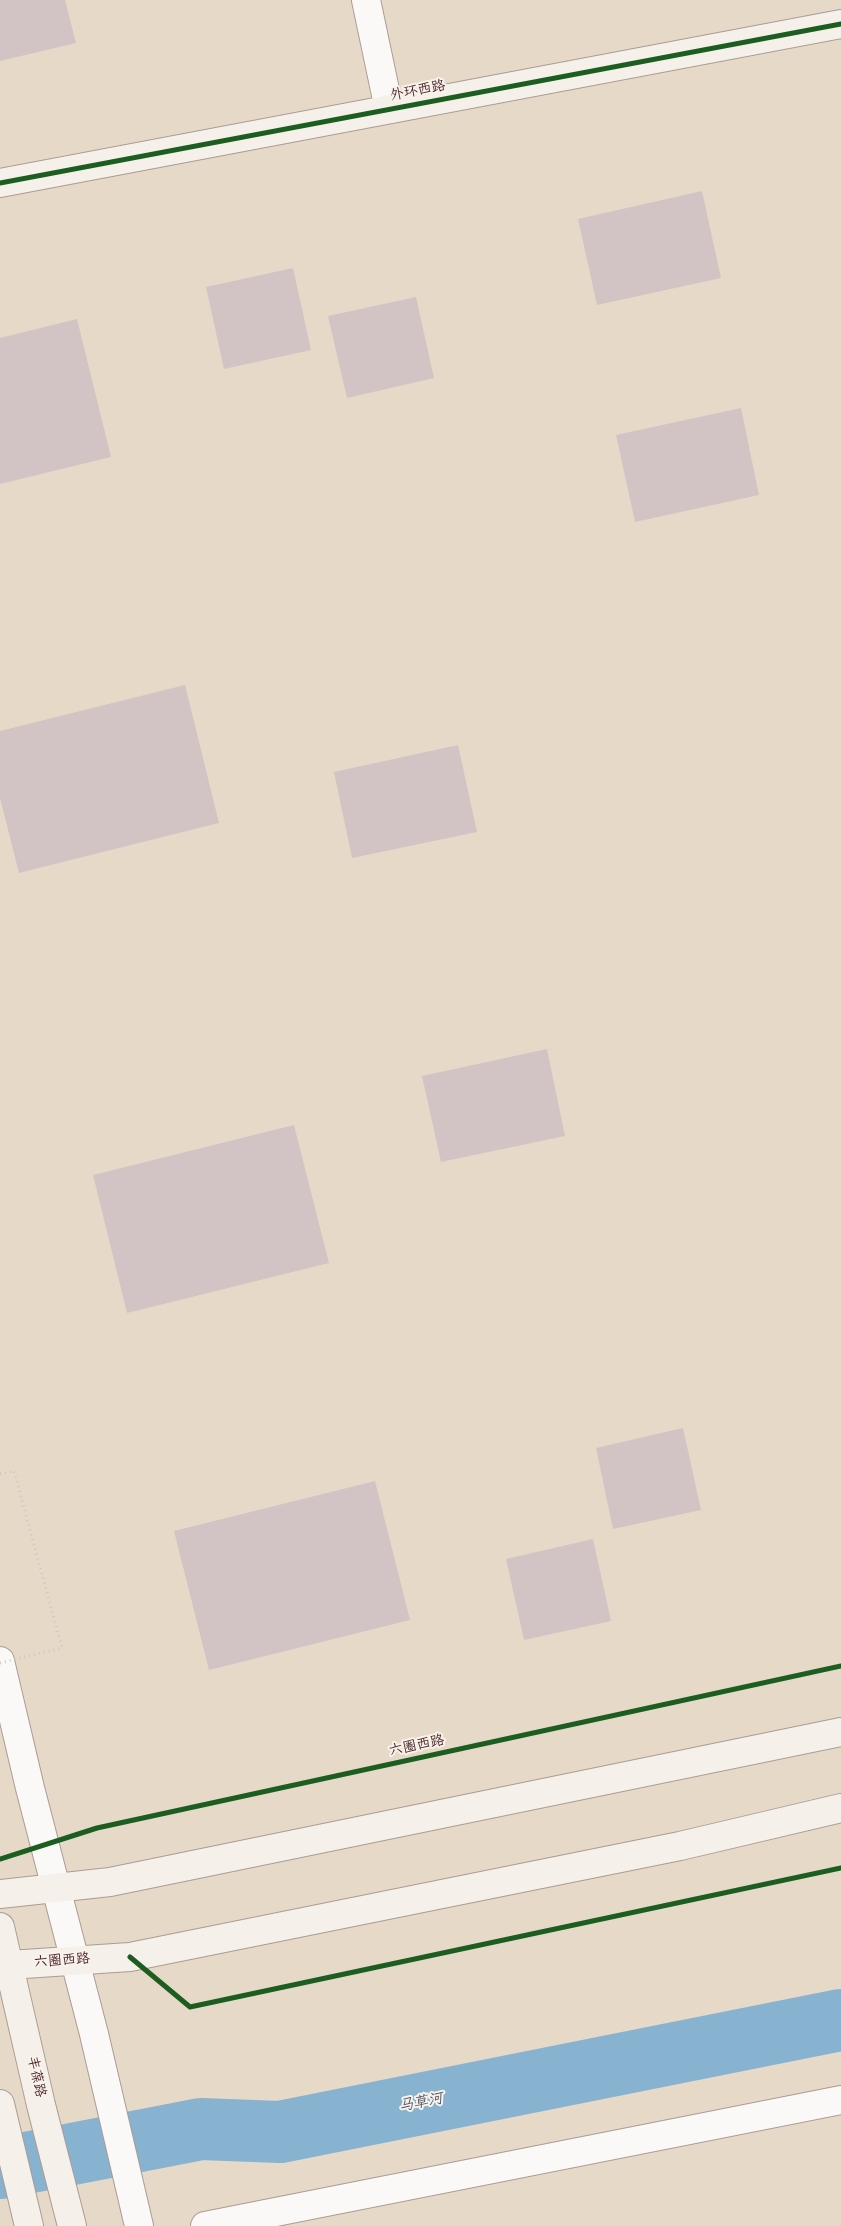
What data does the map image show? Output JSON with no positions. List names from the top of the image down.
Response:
{
  "streets": {
    "main road": ["外环西路", "六圈西路", "丰葆路"]
  },
  "crossings": [
    ["六圈西路", "丰葆路"]
  ],
  "water": ["马草河"]
}
